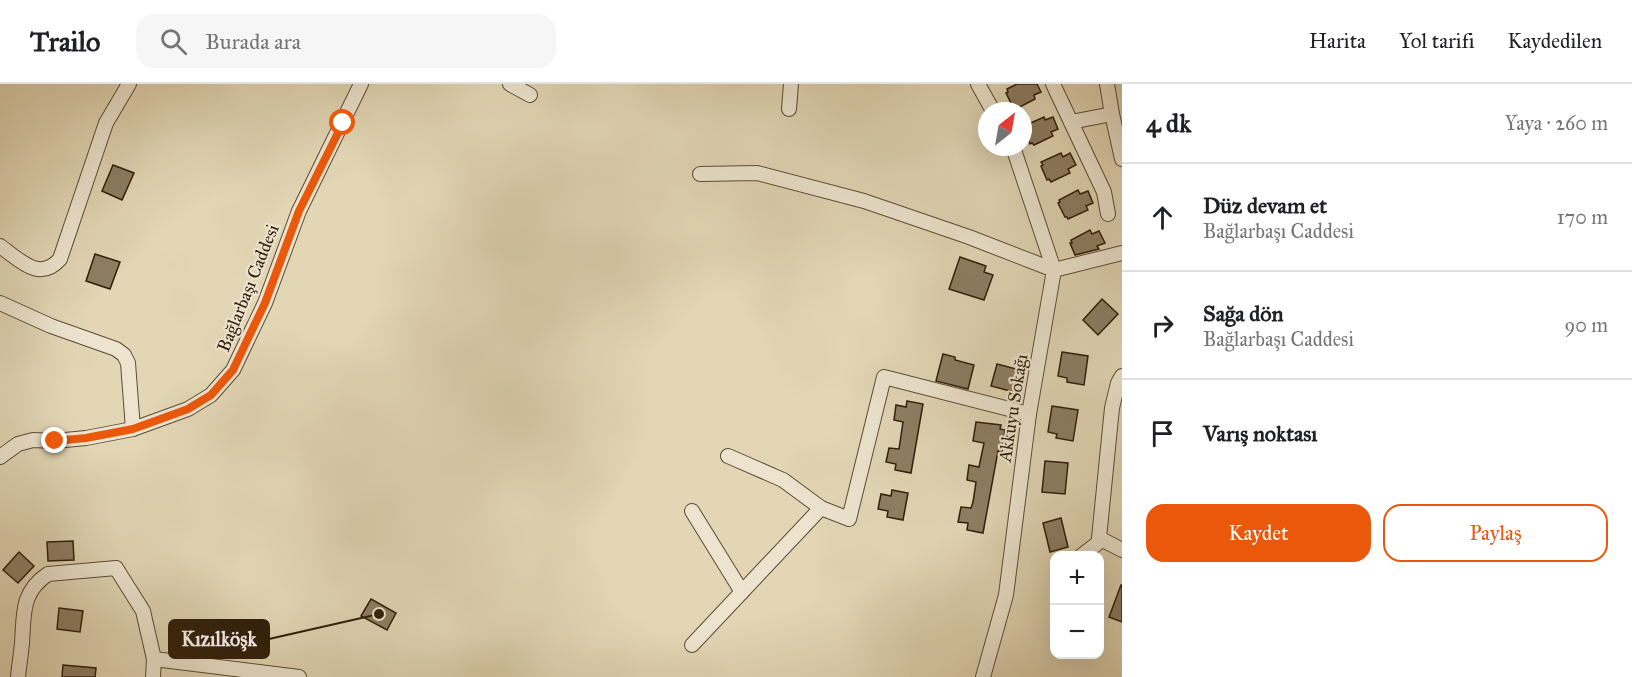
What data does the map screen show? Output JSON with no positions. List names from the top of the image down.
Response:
{
  "streets": {
    "street": ["Bağlarbaşı Caddesi", "Akkuyu Sokağı"]
  },
  "places": ["Kızılköşk"],
  "north": "top right",
  "page": {
    "header": "Trailo",
    "search": "Burada ara",
    "nav": ["Harita", "Yol tarifi", "Kaydedilen"],
    "heading": ["4 dk", "Yaya · 260 m"],
    "list": [
      ["Düz devam et", "Bağlarbaşı Caddesi", "170 m"],
      ["Sağa dön", "Bağlarbaşı Caddesi", "90 m"],
      "Varış noktası"
    ],
    "buttons": ["Kaydet", "Paylaş"],
    "map_buttons": ["+", "−"]
  }
}
